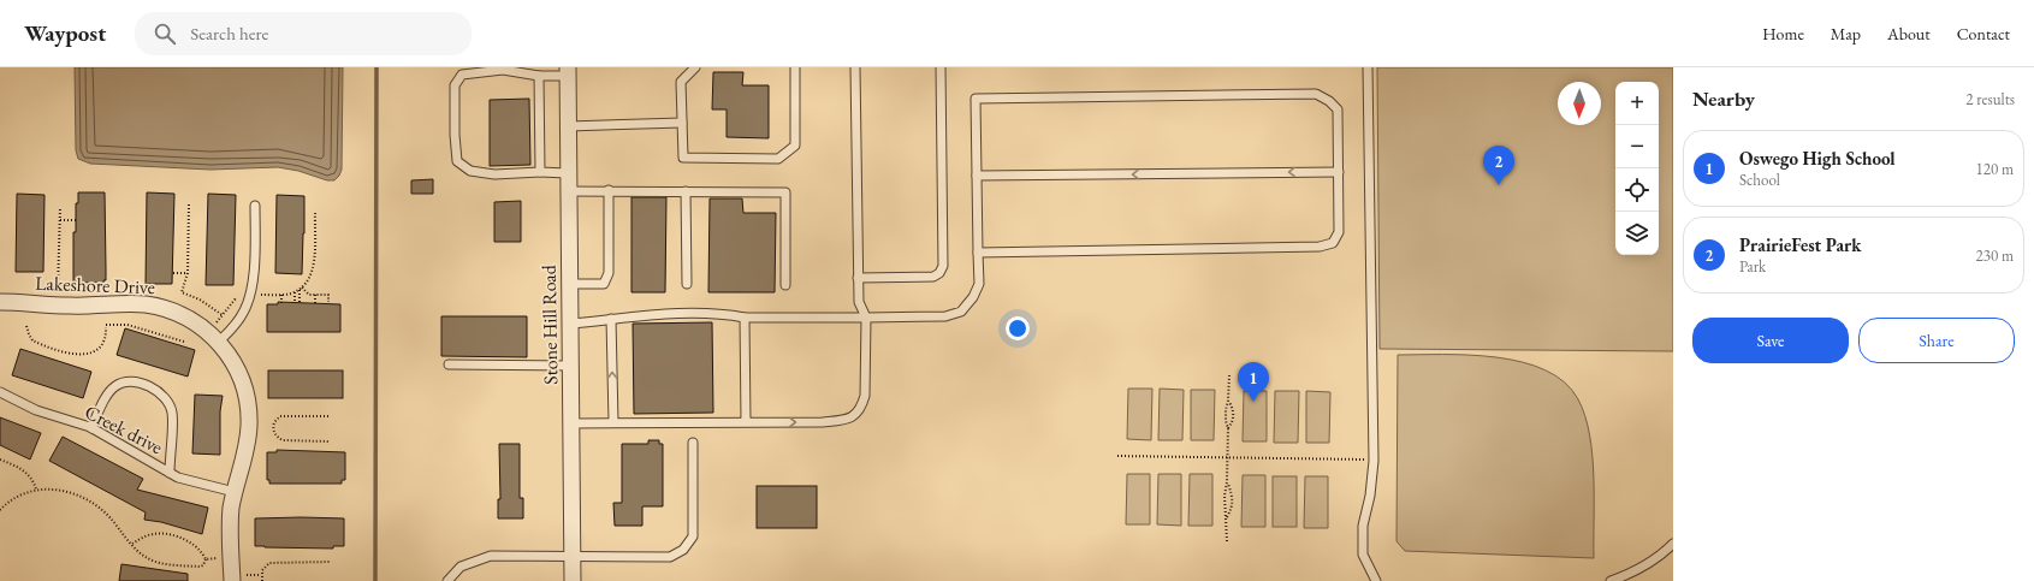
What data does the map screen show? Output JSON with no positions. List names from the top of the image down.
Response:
{
  "streets": {
    "street": ["Lakeshore Drive", "Stone Hill Road"],
    "lane": ["Creek drive"]
  },
  "crossings": [
    ["Lakeshore Drive", "Creek drive"]
  ],
  "north": "bottom",
  "page": {
    "header": "Waypost",
    "search": "Search here",
    "nav": [
      "Home",
      "Map",
      "About",
      "Contact"
    ],
    "heading": ["Nearby", "2 results"],
    "map_buttons": ["+", "−"],
    "list": [
      {
        "mark": "1",
        "name": "Oswego High School",
        "note": "School",
        "value": "120 m"
      },
      {
        "mark": "2",
        "name": "PrairieFest Park",
        "note": "Park",
        "value": "230 m"
      }
    ],
    "pins": ["2", "1"],
    "buttons": ["Save", "Share"]
  }
}
